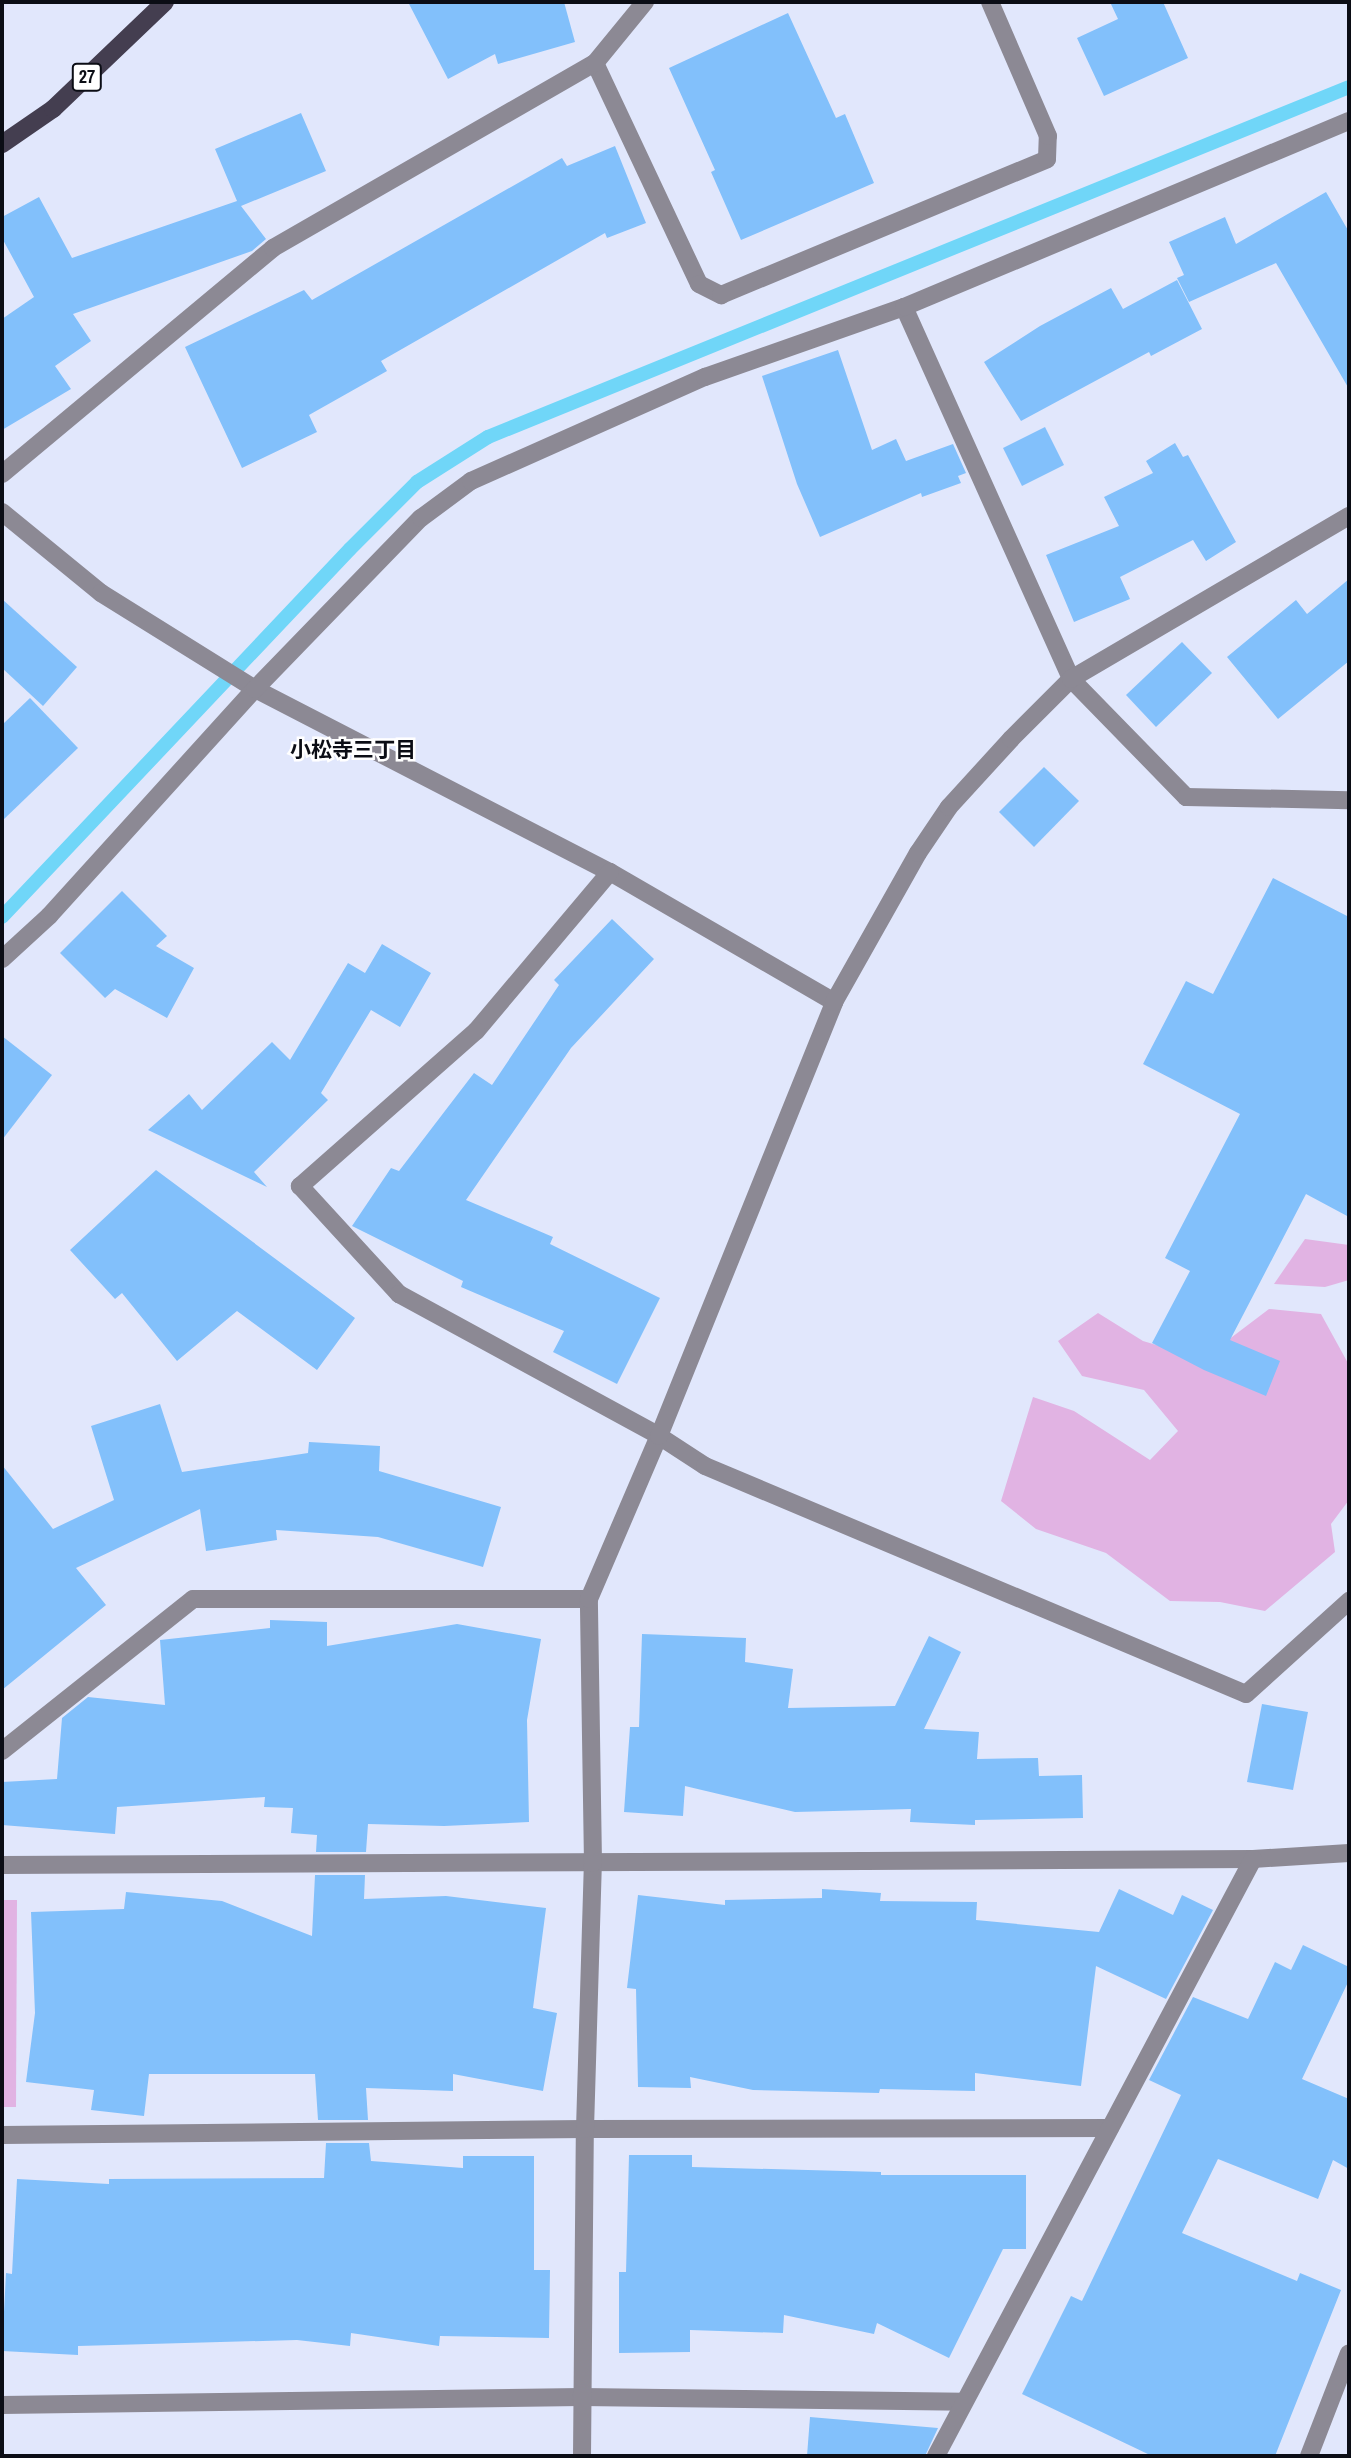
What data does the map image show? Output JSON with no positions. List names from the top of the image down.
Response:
{
  "streets": {
    "main road": ["27"]
  },
  "districts": ["小松寺三丁目"]
}
